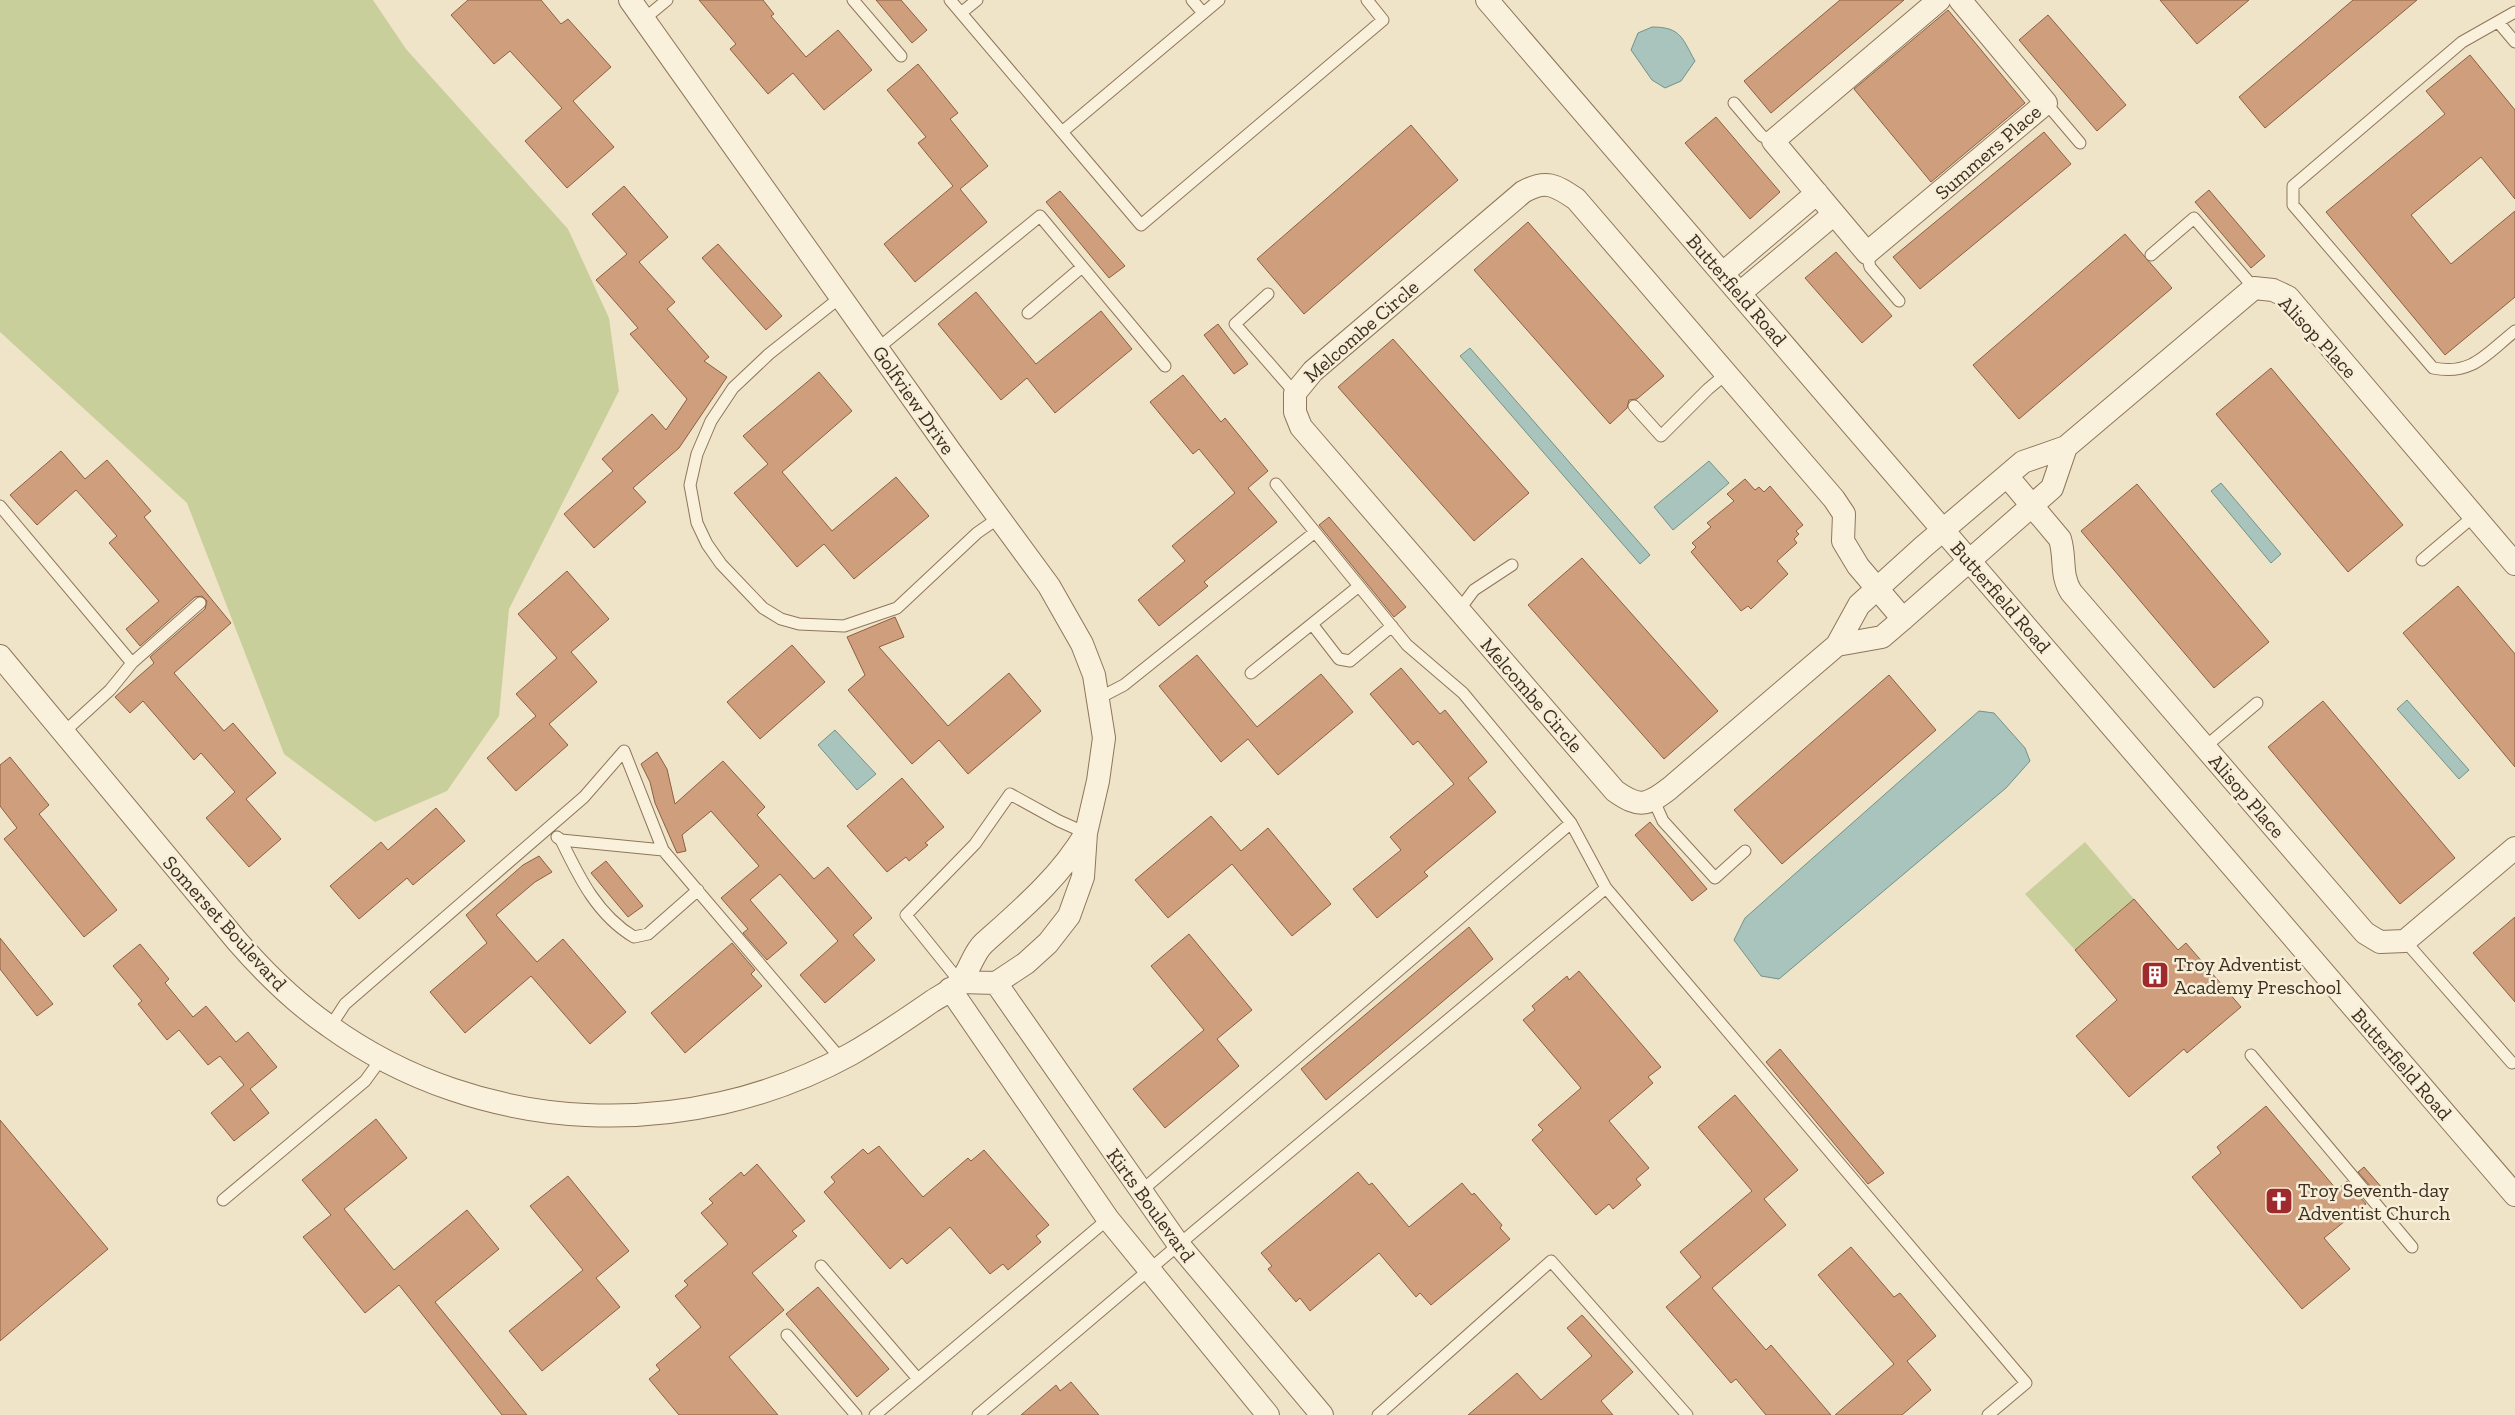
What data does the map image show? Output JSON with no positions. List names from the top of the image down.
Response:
{
  "streets": {
    "street": [
      "Summers Place",
      "Butterfield Road",
      "Melcombe Circle",
      "Alisop Place",
      "Golfview Drive",
      "Somerset Boulevard",
      "Kirts Boulevard"
    ]
  },
  "crossings": [
    ["Butterfield Road", "Alisop Place"],
    ["Golfview Drive", "Somerset Boulevard"],
    ["Golfview Drive", "Kirts Boulevard"],
    ["Somerset Boulevard", "Kirts Boulevard"]
  ],
  "places": {
    "building": ["Troy Adventist Academy Preschool"],
    "church": ["Troy Seventh-day Adventist Church"]
  }
}
